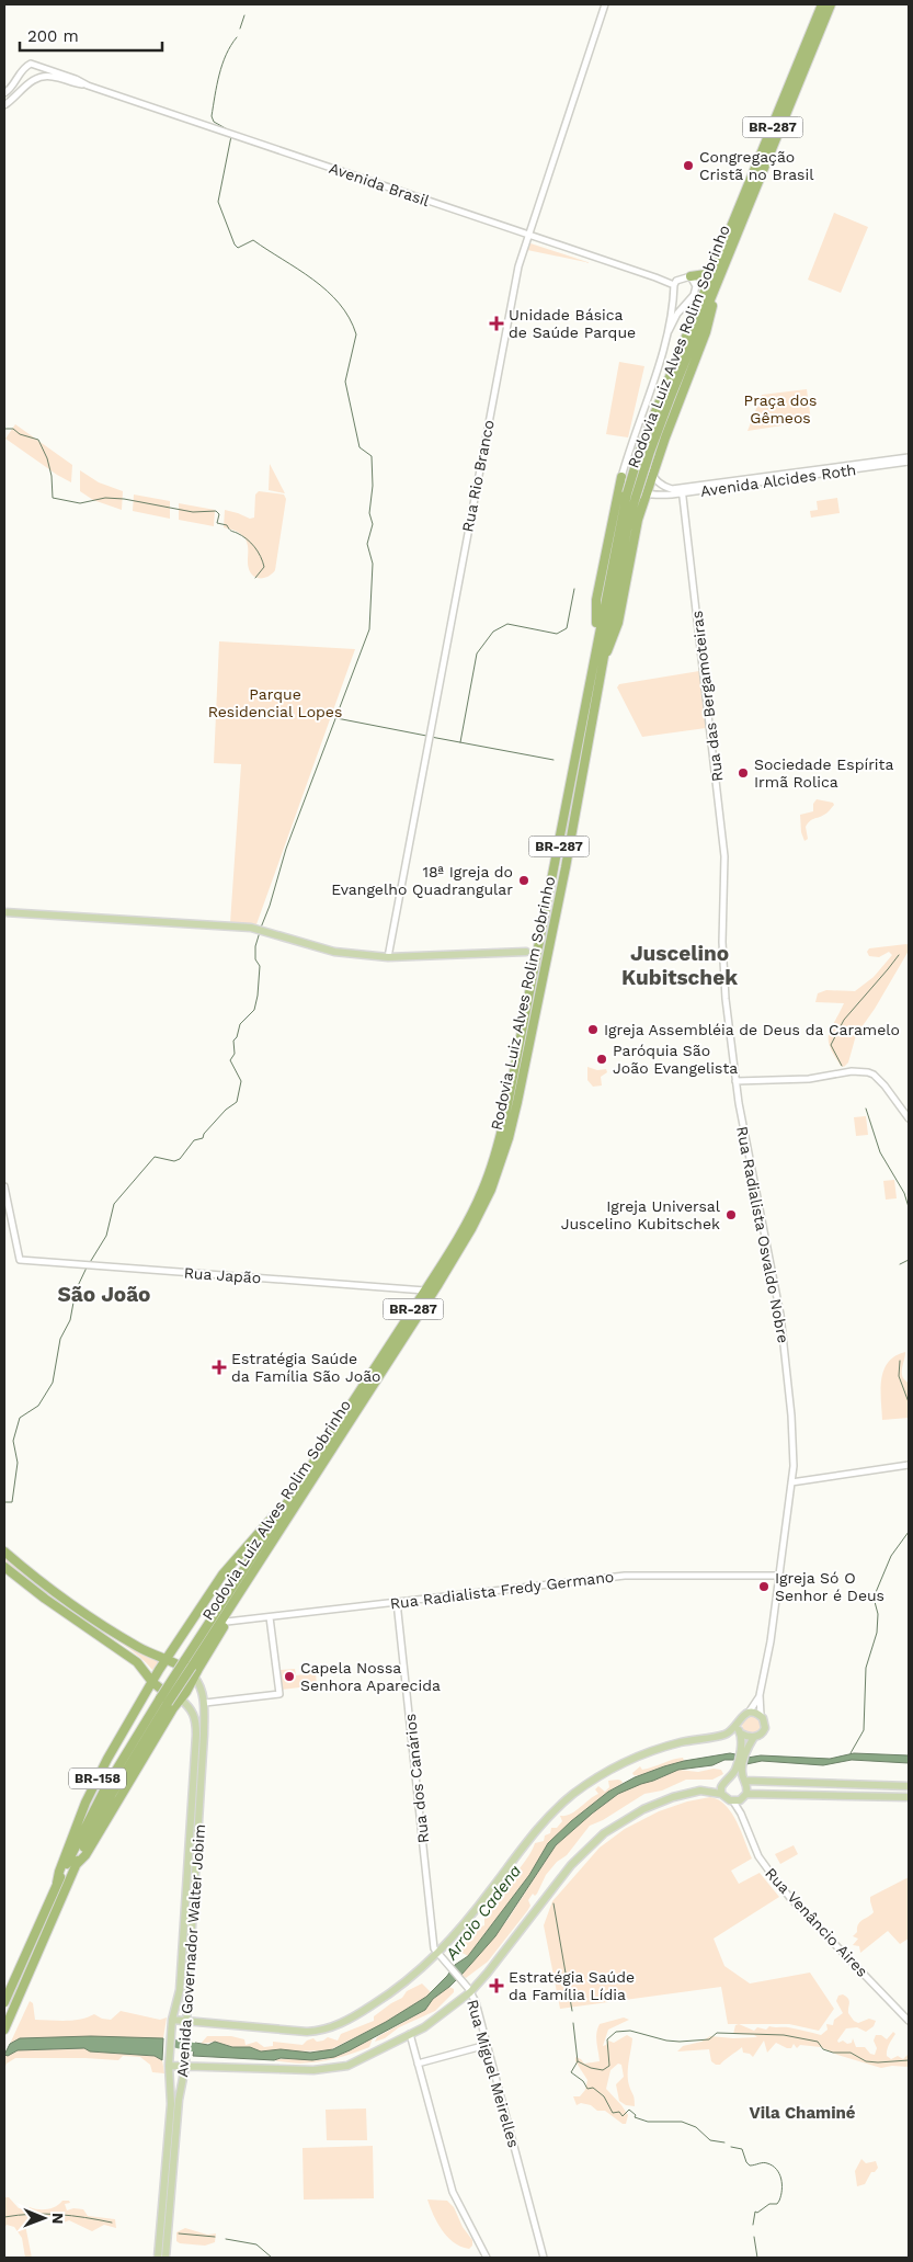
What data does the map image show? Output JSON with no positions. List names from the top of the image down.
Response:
{
  "streets": {
    "highway": ["BR-287", "Rodovia Luiz Alves Rolim Sobrinho", "BR-158"],
    "main road": ["Avenida Governador Walter Jobim"],
    "street": [
      "Avenida Brasil",
      "Rua Rio Branco",
      "Avenida Alcides Roth",
      "Rua das Bergamoteiras",
      "Rua Radialista Osvaldo Nobre",
      "Rua Japão",
      "Rua Radialista Fredy Germano",
      "Rua dos Canários",
      "Rua Venâncio Aires",
      "Rua Miguel Meirelles"
    ]
  },
  "crossings": [
    ["BR-287", "Rodovia Luiz Alves Rolim Sobrinho"],
    ["BR-287", "Avenida Alcides Roth"],
    ["BR-287", "Rua Radialista Fredy Germano"],
    ["BR-287", "BR-158"],
    ["BR-287", "Avenida Governador Walter Jobim"],
    ["Avenida Brasil", "Rua Rio Branco"],
    ["Rodovia Luiz Alves Rolim Sobrinho", "Avenida Alcides Roth"],
    ["Rodovia Luiz Alves Rolim Sobrinho", "Rua Japão"],
    ["Avenida Alcides Roth", "Rua das Bergamoteiras"],
    ["Rua das Bergamoteiras", "Rua Radialista Osvaldo Nobre"],
    ["Rua Radialista Osvaldo Nobre", "Rua Radialista Fredy Germano"],
    ["Rua Radialista Fredy Germano", "Rua dos Canários"],
    ["BR-158", "Avenida Governador Walter Jobim"],
    ["Rua dos Canários", "Rua Miguel Meirelles"]
  ],
  "districts": ["Juscelino Kubitschek", "São João", "Vila Chaminé"],
  "water": ["Arroio Cadena"],
  "parks": ["Praça dos Gêmeos", "Parque Residencial Lopes"],
  "places": {
    "other": [
      "Congregação Cristã no Brasil",
      "Sociedade Espírita Irmã Rolica",
      "18ª Igreja do Evangelho Quadrangular",
      "Igreja Assembléia de Deus da Caramelo",
      "Paróquia São João Evangelista",
      "Igreja Universal Juscelino Kubitschek",
      "Igreja Só O Senhor é Deus",
      "Capela Nossa Senhora Aparecida"
    ],
    "health": ["Unidade Básica de Saúde Parque", "Estratégia Saúde da Família São João", "Estratégia Saúde da Família Lídia"]
  },
  "scale_bar": "200 m",
  "north": "right"
}
